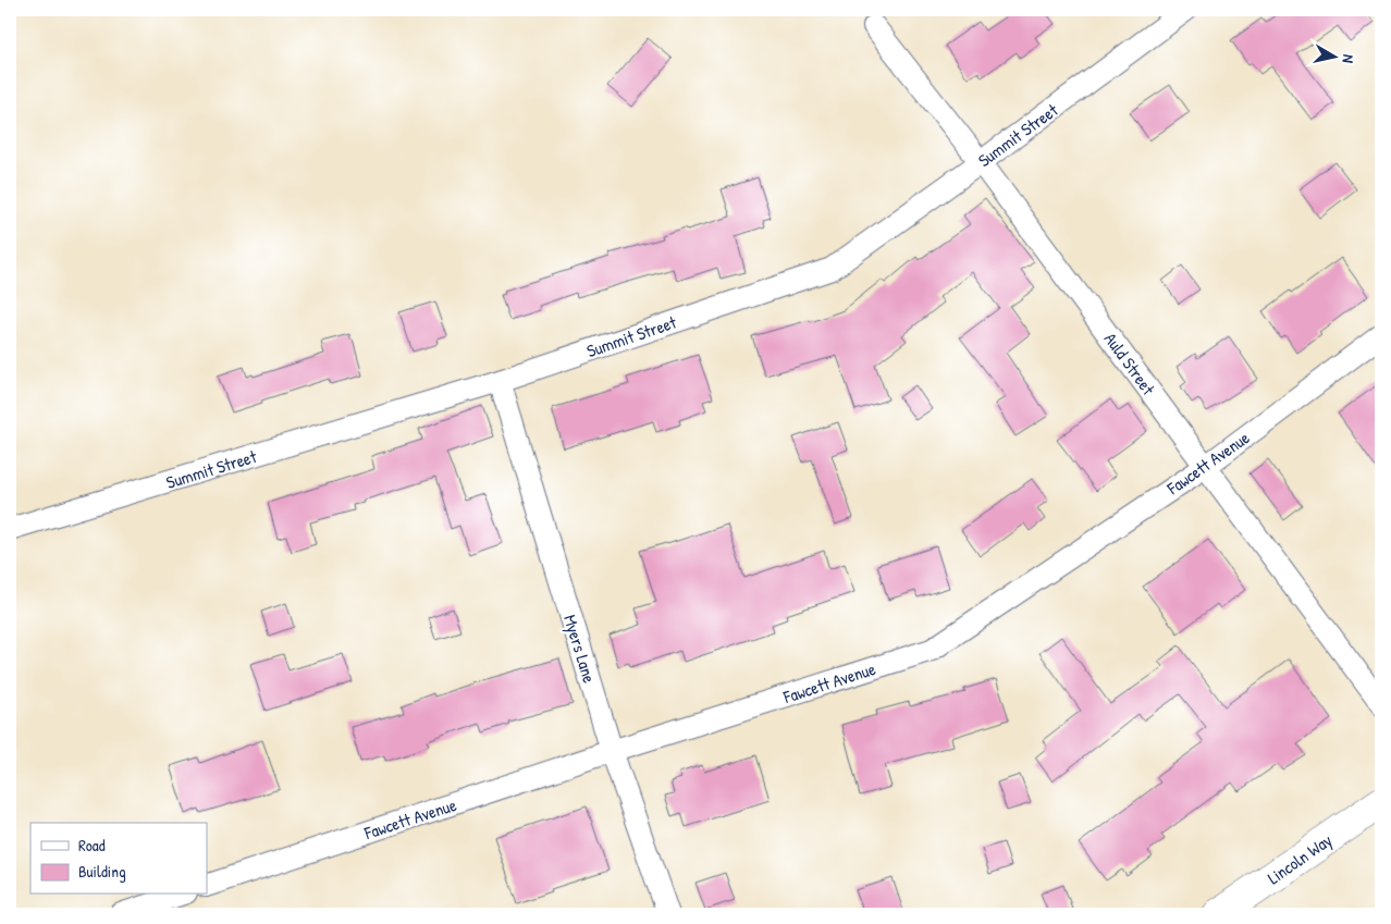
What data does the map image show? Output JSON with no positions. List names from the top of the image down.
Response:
{
  "streets": {
    "main road": ["Lincoln Way"],
    "street": [
      "Summit Street",
      "Auld Street",
      "Fawcett Avenue",
      "Myers Lane"
    ]
  },
  "crossings": [
    ["Summit Street", "Auld Street"],
    ["Summit Street", "Myers Lane"],
    ["Auld Street", "Fawcett Avenue"],
    ["Fawcett Avenue", "Myers Lane"]
  ],
  "legend": ["Road", "Building"],
  "north": "right"
}
